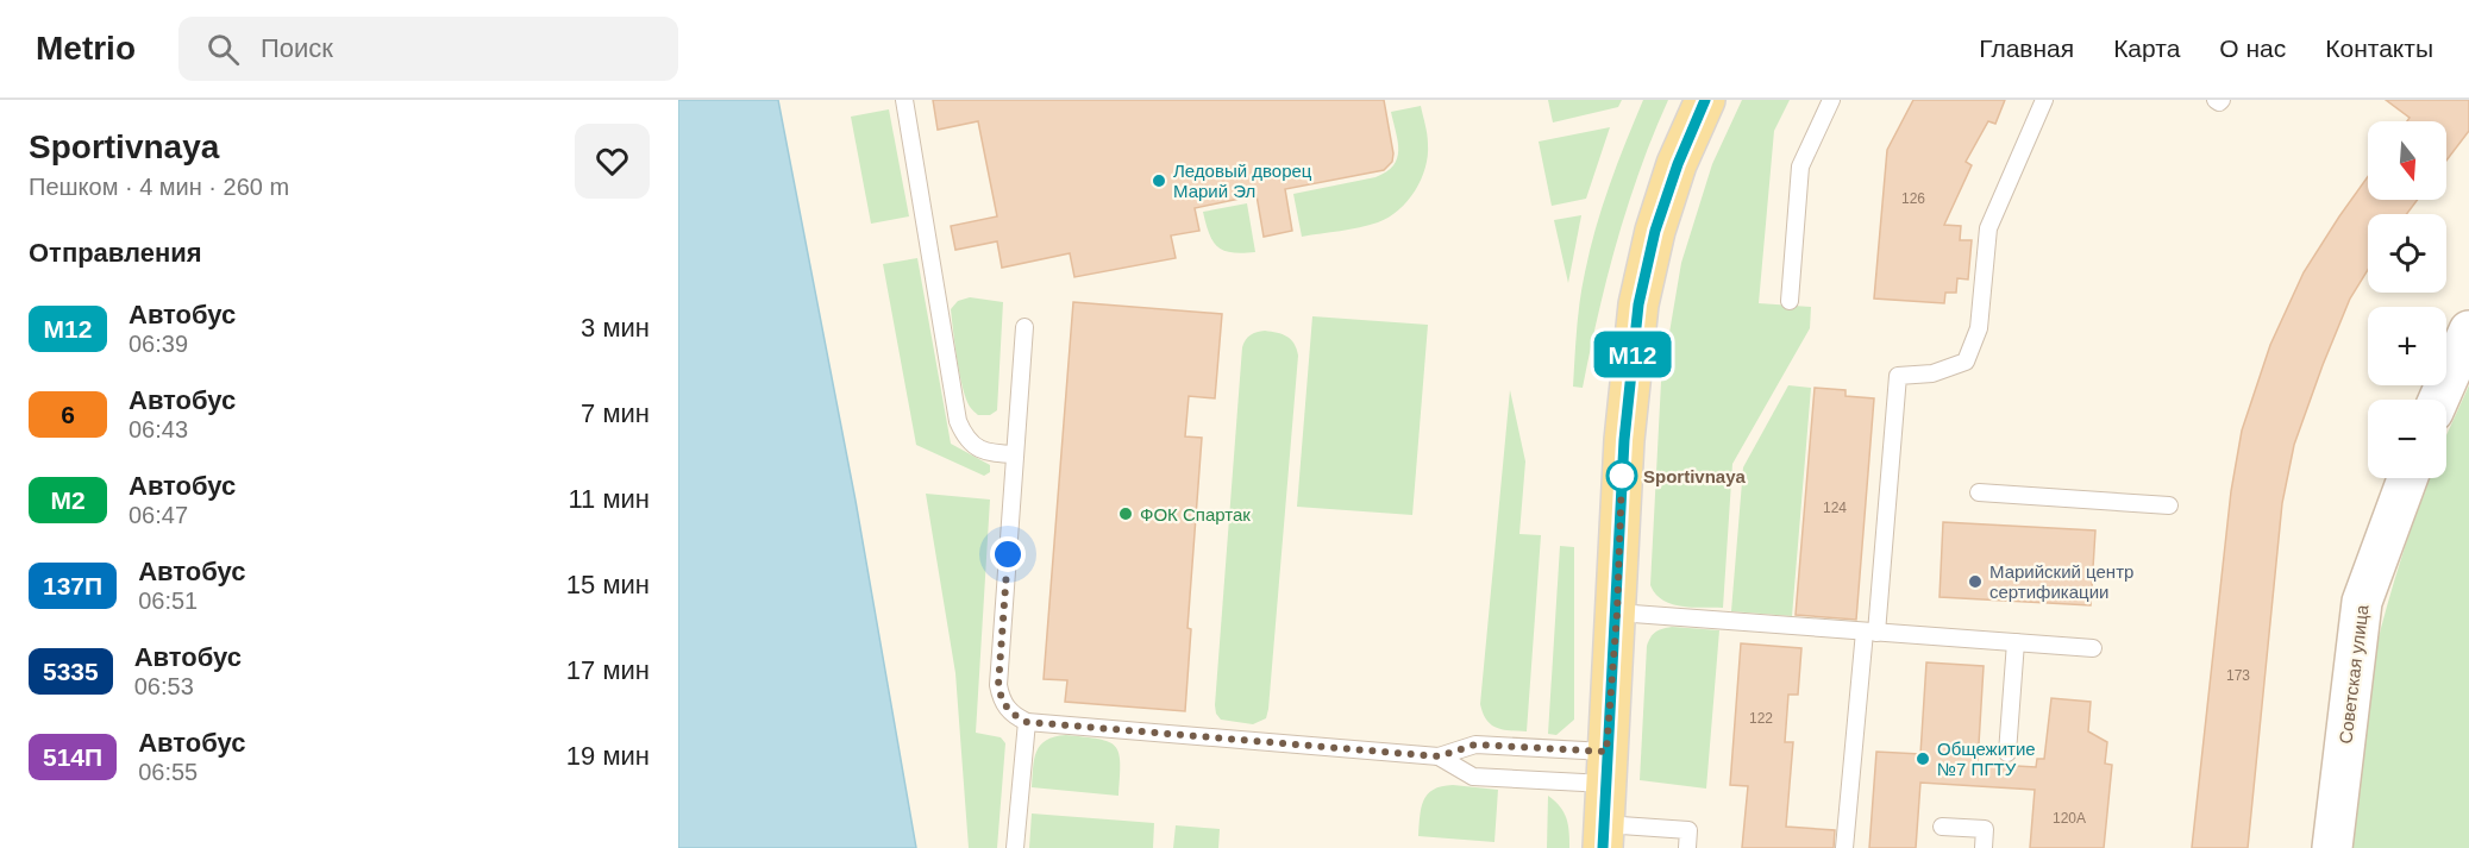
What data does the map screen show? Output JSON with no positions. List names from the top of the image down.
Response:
{
  "streets": {
    "street": ["Советская улица"]
  },
  "places": [
    "Ледовый дворец Марий Эл",
    "Sportivnaya",
    "ФОК Спартак",
    "Марийский центр сертификации",
    "Общежитие №7 ПГТУ"
  ],
  "lines": ["bus line М12"],
  "house_numbers": [
    "126",
    "124",
    "173",
    "122",
    "120А"
  ],
  "north": "bottom",
  "page": {
    "header": "Metrio",
    "search": "Поиск",
    "nav": [
      "Главная",
      "Карта",
      "О нас",
      "Контакты"
    ],
    "heading": [
      ["Sportivnaya", "Пешком · 4 мин · 260 m"],
      "Отправления"
    ],
    "on_map": "М12",
    "map_buttons": ["+", "−"],
    "list": [
      {
        "mark": "М12",
        "name": "Автобус",
        "note": "06:39",
        "value": "3 мин"
      },
      {
        "mark": "6",
        "name": "Автобус",
        "note": "06:43",
        "value": "7 мин"
      },
      {
        "mark": "М2",
        "name": "Автобус",
        "note": "06:47",
        "value": "11 мин"
      },
      {
        "mark": "137П",
        "name": "Автобус",
        "note": "06:51",
        "value": "15 мин"
      },
      {
        "mark": "5335",
        "name": "Автобус",
        "note": "06:53",
        "value": "17 мин"
      },
      {
        "mark": "514П",
        "name": "Автобус",
        "note": "06:55",
        "value": "19 мин"
      }
    ]
  }
}
